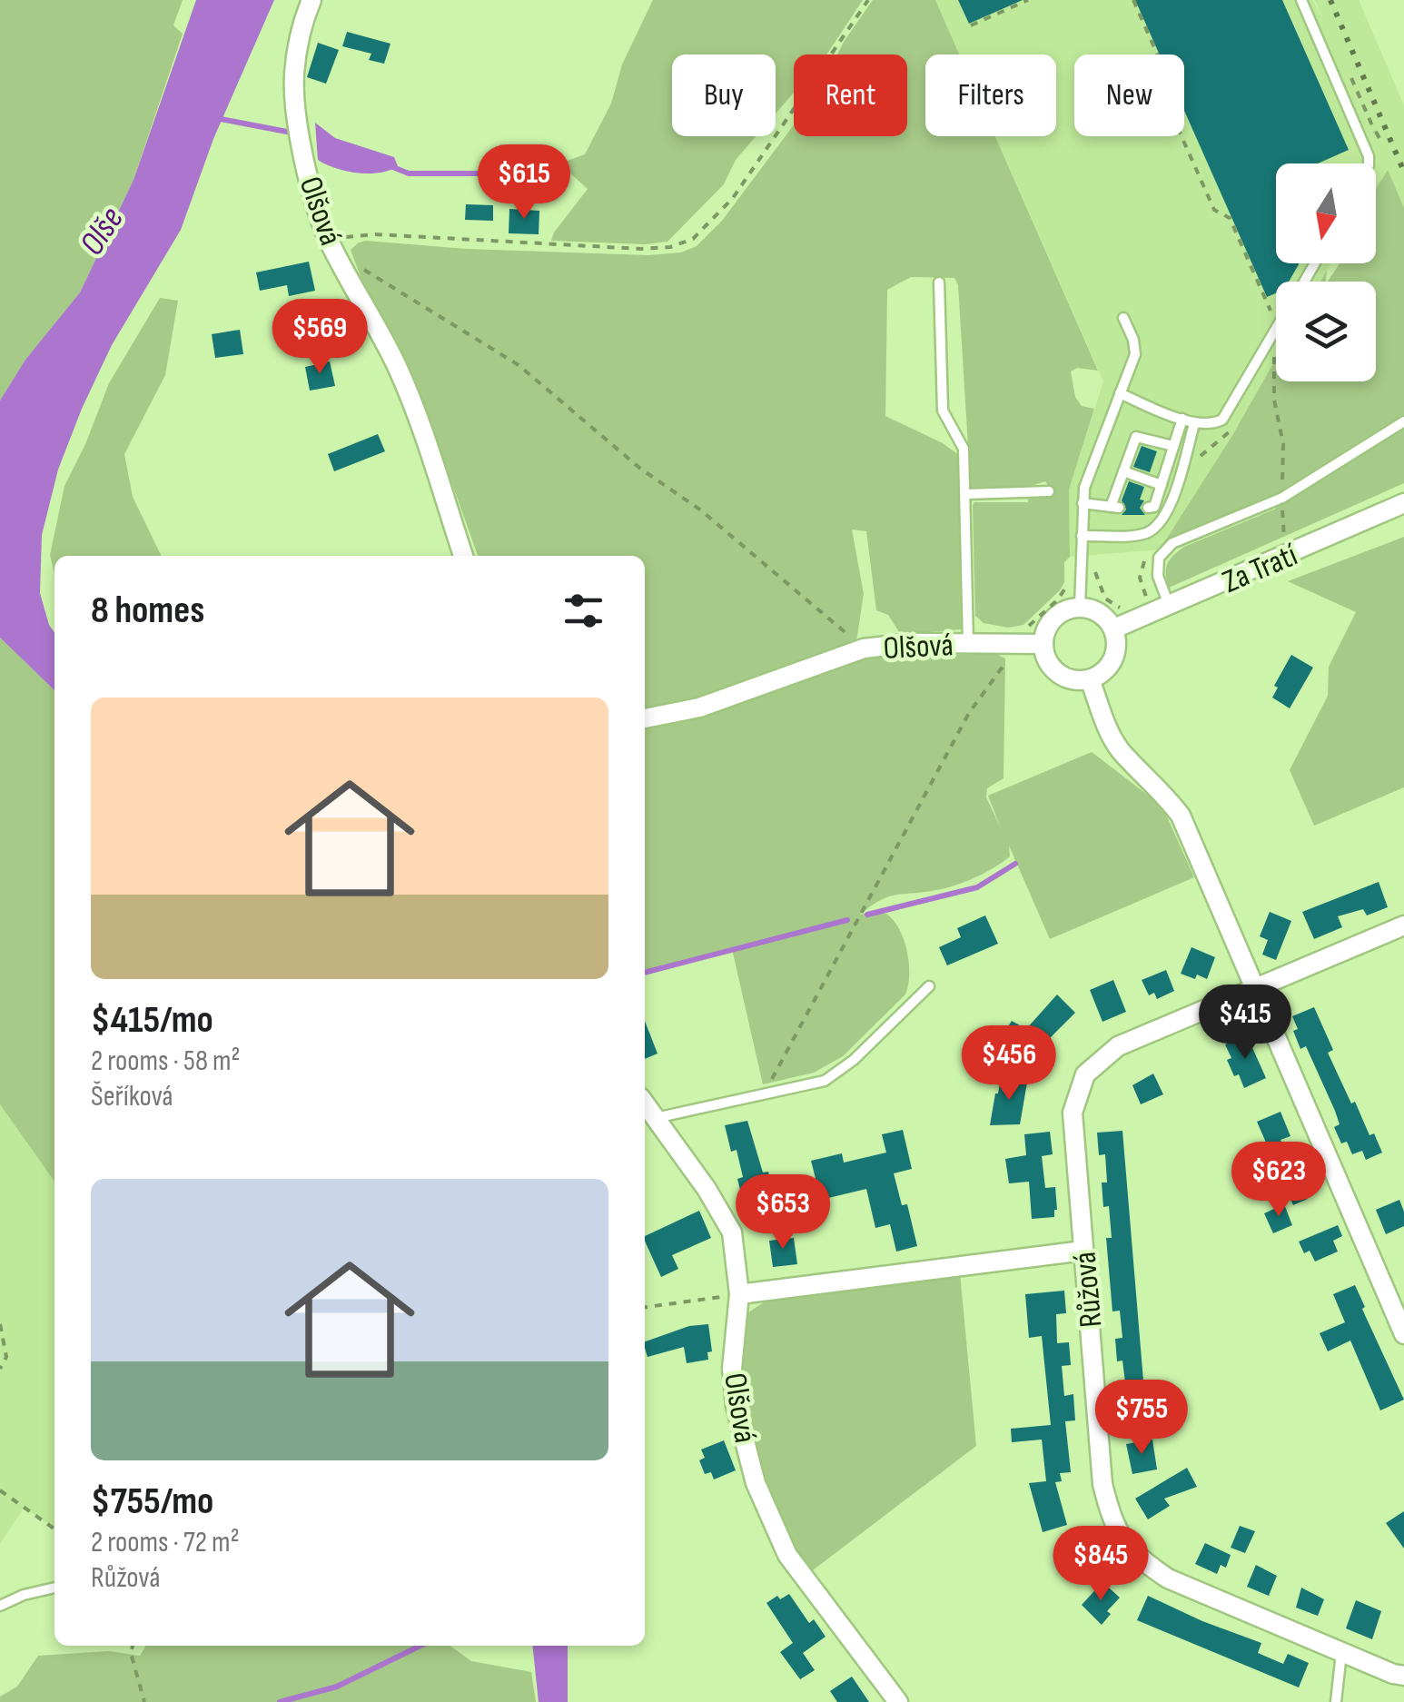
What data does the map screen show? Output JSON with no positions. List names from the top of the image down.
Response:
{
  "streets": {
    "street": ["Olšová", "Za Tratí", "Růžová"]
  },
  "crossings": [
    ["Olšová", "Za Tratí"]
  ],
  "water": ["Olše"],
  "north": "bottom",
  "page": {
    "chip": [
      "Buy",
      "Rent",
      "Filters",
      "New"
    ],
    "price": [
      "$615",
      "$569",
      "$415",
      "$456",
      "$623",
      "$653",
      "$755",
      "$845"
    ],
    "heading": "8 homes",
    "list": [
      {
        "name": "$415/mo",
        "note": "2 rooms · 58 m² · Šeříková"
      },
      {
        "name": "$755/mo",
        "note": "2 rooms · 72 m² · Růžová"
      }
    ]
  }
}
